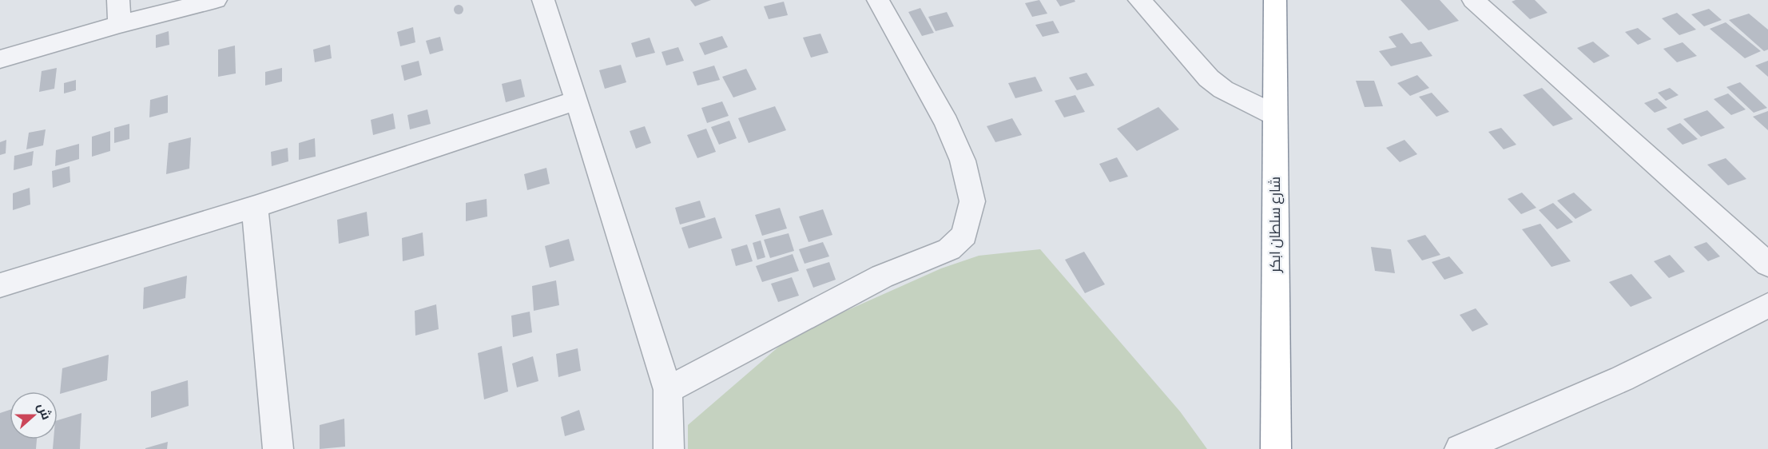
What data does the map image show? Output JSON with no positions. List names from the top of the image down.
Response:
{
  "streets": {
    "highway": ["شارع سلطان ابكر"]
  },
  "north": "right"
}
